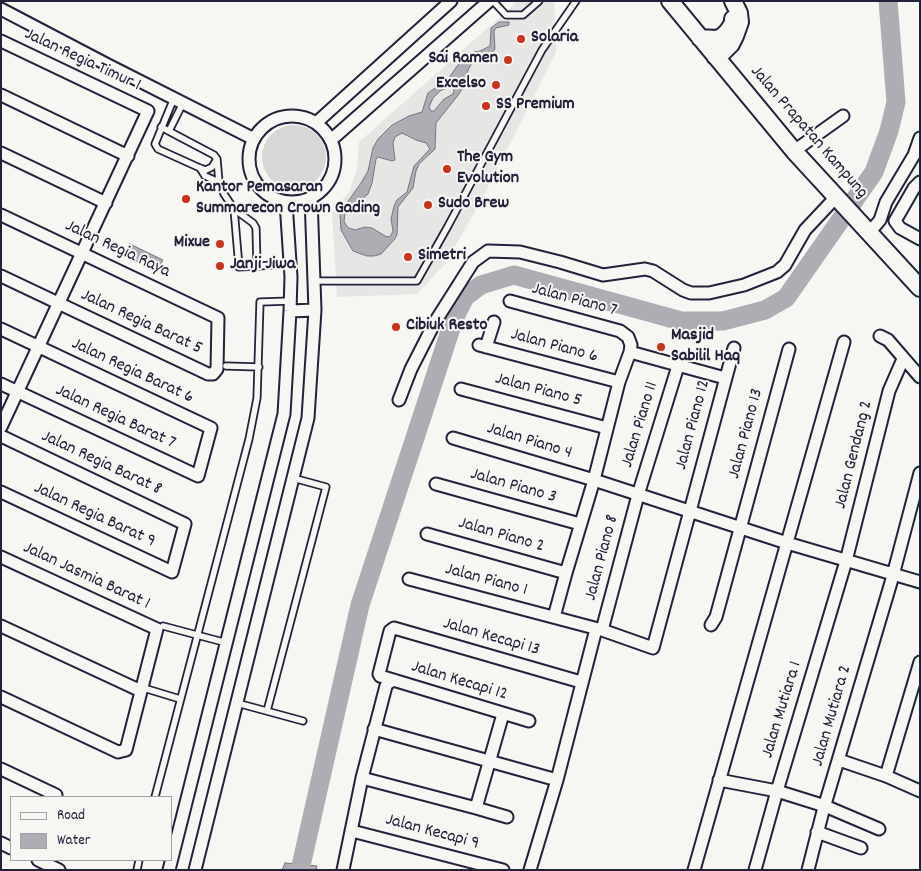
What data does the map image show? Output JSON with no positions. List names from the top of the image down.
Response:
{
  "streets": {
    "street": [
      "Jalan Regia Timur 1",
      "Jalan Prapatan Kampung",
      "Jalan Regia Raya",
      "Jalan Piano 7",
      "Jalan Regia Barat 5",
      "Jalan Piano 6",
      "Jalan Regia Barat 6",
      "Jalan Piano 5",
      "Jalan Regia Barat 7",
      "Jalan Piano 11",
      "Jalan Piano 12",
      "Jalan Piano 13",
      "Jalan Piano 4",
      "Jalan Gendang 2",
      "Jalan Regia Barat 8",
      "Jalan Piano 3",
      "Jalan Regia Barat 9",
      "Jalan Piano 2",
      "Jalan Piano 8",
      "Jalan Jasmia Barat 1",
      "Jalan Piano 1",
      "Jalan Kecapi 13",
      "Jalan Kecapi 12",
      "Jalan Mutiara 1",
      "Jalan Mutiara 2",
      "Jalan Kecapi 9"
    ]
  },
  "crossings": [
    ["Jalan Regia Raya", "Jalan Regia Barat 5"],
    ["Jalan Regia Barat 6", "Jalan Regia Barat 7"],
    ["Jalan Piano 11", "Jalan Piano 4"],
    ["Jalan Piano 11", "Jalan Piano 8"],
    ["Jalan Piano 12", "Jalan Piano 4"],
    ["Jalan Piano 12", "Jalan Piano 8"],
    ["Jalan Piano 12", "Jalan Piano 1"],
    ["Jalan Piano 13", "Jalan Piano 4"],
    ["Jalan Piano 4", "Jalan Gendang 2"],
    ["Jalan Piano 4", "Jalan Piano 8"],
    ["Jalan Piano 4", "Jalan Mutiara 1"],
    ["Jalan Piano 4", "Jalan Mutiara 2"],
    ["Jalan Gendang 2", "Jalan Mutiara 1"],
    ["Jalan Regia Barat 8", "Jalan Regia Barat 9"],
    ["Jalan Piano 8", "Jalan Piano 1"],
    ["Jalan Piano 8", "Jalan Kecapi 13"],
    ["Jalan Kecapi 13", "Jalan Kecapi 12"],
    ["Jalan Kecapi 12", "Jalan Kecapi 9"]
  ],
  "places": [
    "Solaria",
    "Sai Ramen",
    "Excelso",
    "SS Premium",
    "The Gym Evolution",
    "Kantor Pemasaran Summarecon Crown Gading",
    "Sudo Brew",
    "Mixue",
    "Simetri",
    "Janji Jiwa",
    "Cibiuk Resto",
    "Masjid Sabilil Haq"
  ],
  "legend": ["Road", "Water"]
}
